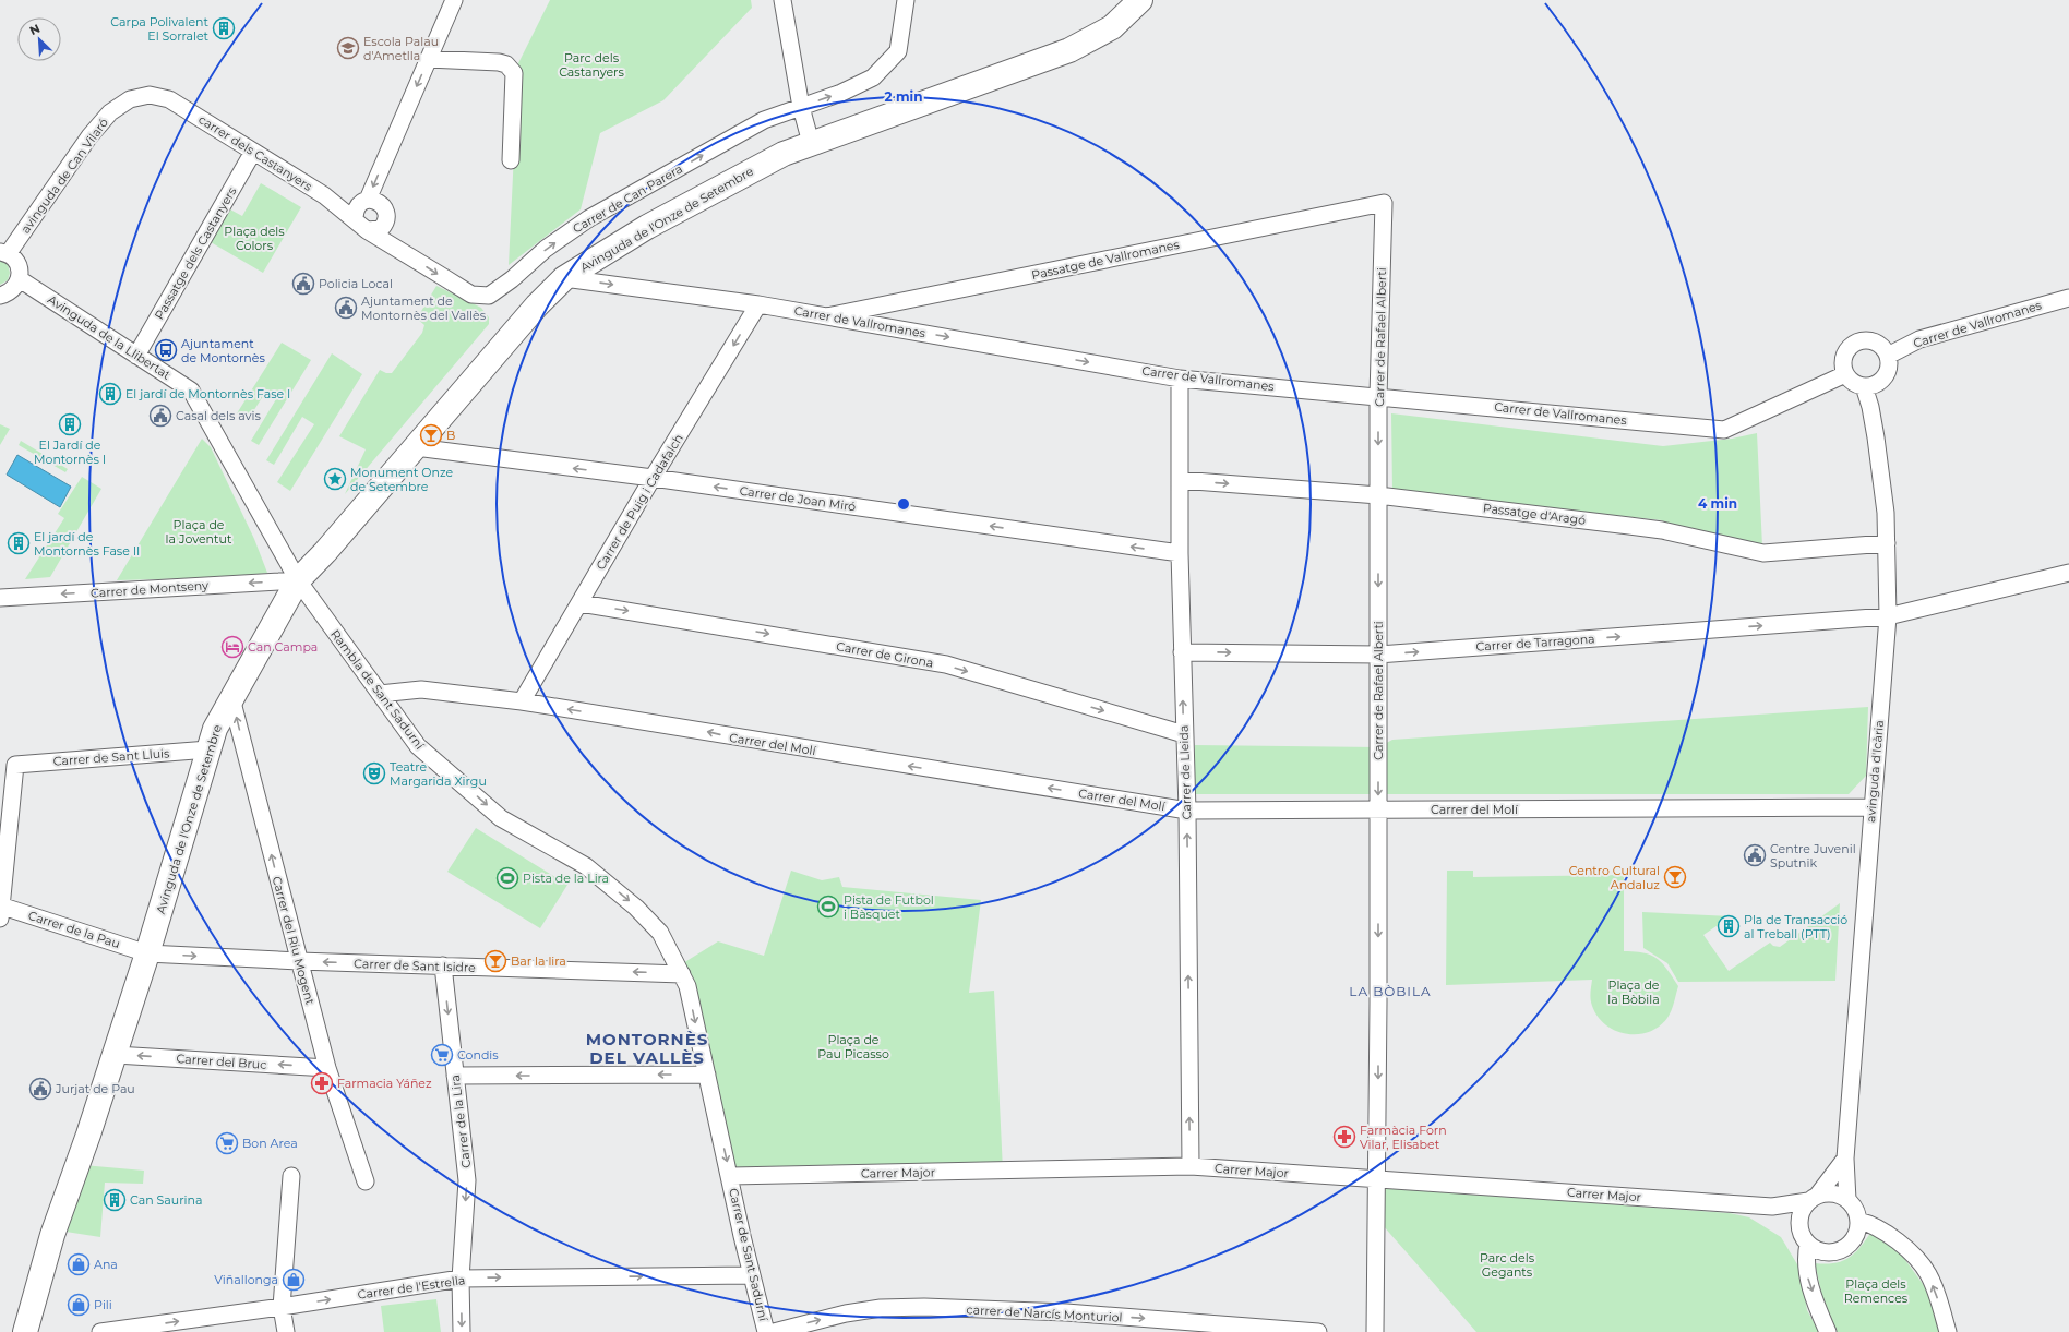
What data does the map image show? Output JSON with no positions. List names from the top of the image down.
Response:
{
  "streets": {
    "street": [
      "carrer dels Castanyers",
      "avinguda de Can Vilaró",
      "Carrer de Can Parera",
      "Avinguda de l'Onze de Setembre",
      "Passatge dels Castanyers",
      "Passatge de Vallromanes",
      "Carrer de Vallromanes",
      "Avinguda de la Llibertat",
      "Carrer de Rafael Alberti",
      "Carrer de Joan Miró",
      "Carrer de Puig i Cadafalch",
      "Passatge d'Aragó",
      "Carrer de Montseny",
      "Carrer de Tarragona",
      "Carrer de Girona",
      "Rambla de Sant Sadurní",
      "Carrer del Molí",
      "Carrer de Sant Lluis",
      "avinguda d'Icària",
      "Carrer de Lleida",
      "Carrer de la Pau",
      "Carrer del Riu Mogent",
      "Carrer de Sant Isidre",
      "Carrer del Bruc",
      "Carrer de la Lira",
      "Carrer Major",
      "Carrer de Sant Sadurní",
      "Carrer de l'Estrella",
      "carrer de Narcís Monturiol"
    ]
  },
  "crossings": [
    ["carrer dels Castanyers", "avinguda de Can Vilaró"],
    ["carrer dels Castanyers", "Carrer de Can Parera"],
    ["carrer dels Castanyers", "Passatge dels Castanyers"],
    ["Avinguda de l'Onze de Setembre", "Carrer de Vallromanes"],
    ["Avinguda de l'Onze de Setembre", "Avinguda de la Llibertat"],
    ["Avinguda de l'Onze de Setembre", "Carrer de Joan Miró"],
    ["Avinguda de l'Onze de Setembre", "Carrer de Montseny"],
    ["Avinguda de l'Onze de Setembre", "Rambla de Sant Sadurní"],
    ["Avinguda de l'Onze de Setembre", "Carrer de Sant Lluis"],
    ["Avinguda de l'Onze de Setembre", "Carrer de la Pau"],
    ["Avinguda de l'Onze de Setembre", "Carrer del Riu Mogent"],
    ["Avinguda de l'Onze de Setembre", "Carrer de Sant Isidre"],
    ["Avinguda de l'Onze de Setembre", "Carrer del Bruc"],
    ["Passatge dels Castanyers", "Avinguda de la Llibertat"],
    ["Passatge de Vallromanes", "Carrer de Vallromanes"],
    ["Passatge de Vallromanes", "Carrer de Rafael Alberti"],
    ["Carrer de Vallromanes", "Carrer de Rafael Alberti"],
    ["Carrer de Vallromanes", "Carrer de Puig i Cadafalch"],
    ["Carrer de Vallromanes", "avinguda d'Icària"],
    ["Carrer de Vallromanes", "Carrer de Lleida"],
    ["Avinguda de la Llibertat", "Carrer de Montseny"],
    ["Avinguda de la Llibertat", "Rambla de Sant Sadurní"],
    ["Carrer de Rafael Alberti", "Passatge d'Aragó"],
    ["Carrer de Rafael Alberti", "Carrer de Tarragona"],
    ["Carrer de Rafael Alberti", "Carrer del Molí"],
    ["Carrer de Rafael Alberti", "Carrer Major"],
    ["Carrer de Joan Miró", "Carrer de Puig i Cadafalch"],
    ["Carrer de Joan Miró", "Carrer de Lleida"],
    ["Carrer de Puig i Cadafalch", "Carrer de Girona"],
    ["Carrer de Puig i Cadafalch", "Carrer del Molí"],
    ["Passatge d'Aragó", "avinguda d'Icària"],
    ["Passatge d'Aragó", "Carrer de Lleida"],
    ["Carrer de Montseny", "Rambla de Sant Sadurní"],
    ["Carrer de Tarragona", "avinguda d'Icària"],
    ["Carrer de Tarragona", "Carrer de Lleida"],
    ["Carrer de Girona", "Carrer de Lleida"],
    ["Rambla de Sant Sadurní", "Carrer del Molí"],
    ["Rambla de Sant Sadurní", "Carrer de Sant Isidre"],
    ["Rambla de Sant Sadurní", "Carrer Major"],
    ["Rambla de Sant Sadurní", "Carrer de Sant Sadurní"],
    ["Carrer del Molí", "avinguda d'Icària"],
    ["Carrer del Molí", "Carrer de Lleida"],
    ["Carrer de Sant Lluis", "Carrer de la Pau"],
    ["avinguda d'Icària", "Carrer Major"],
    ["Carrer de Lleida", "Carrer Major"],
    ["Carrer de la Pau", "Carrer de Sant Isidre"],
    ["Carrer del Riu Mogent", "Carrer de Sant Isidre"],
    ["Carrer del Riu Mogent", "Carrer del Bruc"],
    ["Carrer de Sant Isidre", "Carrer de la Lira"],
    ["Carrer de la Lira", "Carrer de l'Estrella"],
    ["Carrer Major", "Carrer de Sant Sadurní"],
    ["Carrer de Sant Sadurní", "Carrer de l'Estrella"]
  ],
  "one_way": [
    "Carrer de Can Parera",
    "Carrer de Vallromanes",
    "Carrer de Rafael Alberti",
    "Carrer de Joan Miró",
    "Carrer de Puig i Cadafalch",
    "Carrer de Montseny",
    "Carrer de Tarragona",
    "Carrer de Girona",
    "Rambla de Sant Sadurní",
    "Carrer del Molí",
    "Carrer de Lleida",
    "Carrer del Riu Mogent",
    "Carrer del Bruc",
    "Carrer de la Lira",
    "Carrer de l'Estrella",
    "carrer de Narcís Monturiol"
  ],
  "districts": ["LA BÒBILA", "MONTORNÈS DEL VALLÈS"],
  "parks": [
    "Parc dels Castanyers",
    "Plaça dels Colors",
    "Plaça de la Joventut",
    "Plaça de la Bòbila",
    "Plaça de Pau Picasso",
    "Parc dels Gegants",
    "Plaça dels Remences"
  ],
  "places": {
    "building": [
      "Carpa Polivalent El Sorralet",
      "El jardí de Montornès Fase I",
      "El Jardí de Montornès I",
      "El jardí de Montornès Fase II",
      "Pla de Transacció al Treball (PTT)",
      "Can Saurina"
    ],
    "school or university": ["Escola Palau d'Ametlla"],
    "public building": [
      "Policia Local",
      "Ajuntament de Montornès del Vallès",
      "Casal dels avis",
      "Centre Juvenil Sputnik",
      "Jurjat de Pau"
    ],
    "bus stop": ["Ajuntament de Montornès"],
    "bar": ["B", "Centro Cultural Andaluz", "Bar la lira"],
    "place": ["Monument Onze de Setembre"],
    "hotel": ["Can Campa"],
    "theatre": ["Teatre Margarida Xirgu"],
    "sports": ["Pista de la Lira", "Pista de Futbol i Bàsquet"],
    "supermarket": ["Condis", "Bon Area"],
    "pharmacy": ["Farmacia Yáñez", "Farmàcia Forn Vilar, Elisabet"],
    "shop": ["Ana", "Viñallonga", "Pili"]
  },
  "north": "top left",
  "rings": ["2 min", "4 min"]
}
